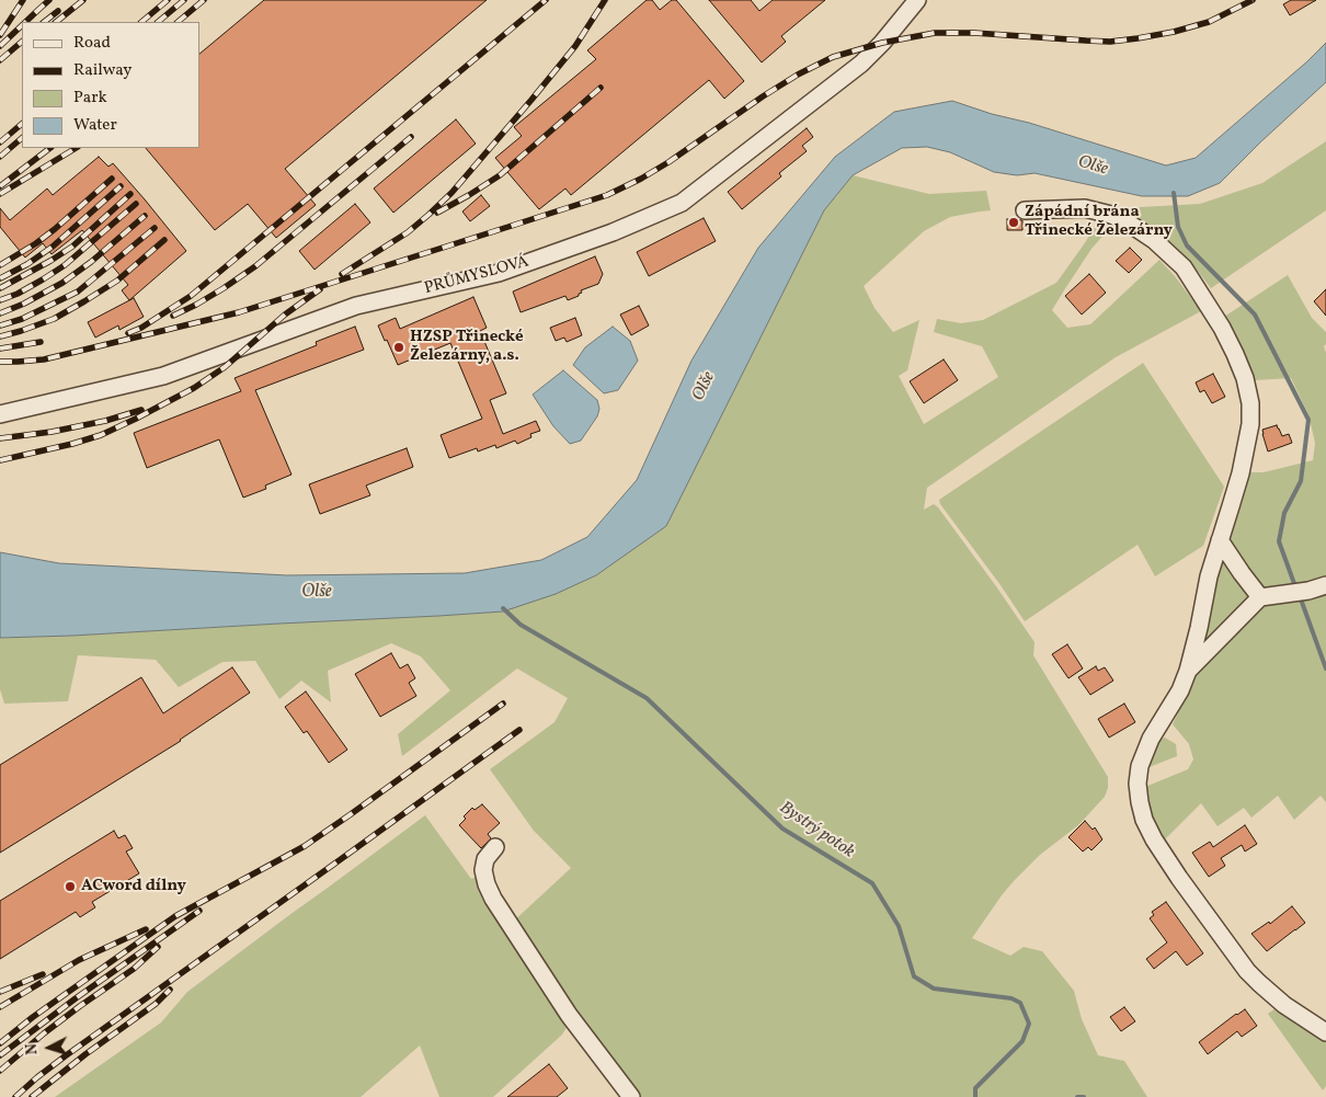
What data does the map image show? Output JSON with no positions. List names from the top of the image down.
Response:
{
  "streets": {
    "street": ["PRŮMYSLOVÁ"]
  },
  "water": ["Olše", "Bystrý potok"],
  "places": ["Zápádní brána Třinecké Železárny", "HZSP Třinecké Železárny, a.s.", "ACword dílny"],
  "legend": [
    "Road",
    "Railway",
    "Park",
    "Water"
  ],
  "north": "left"
}
